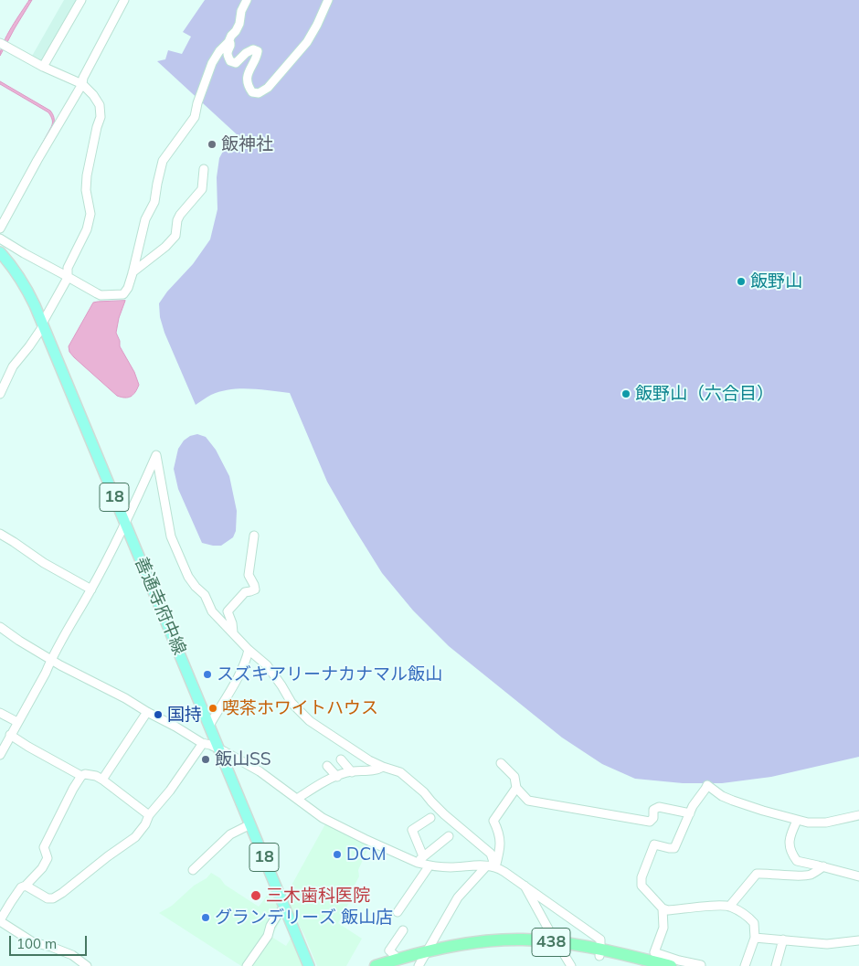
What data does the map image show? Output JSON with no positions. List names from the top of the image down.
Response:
{
  "streets": {
    "highway": ["438"],
    "main road": ["18", "善通寺府中線"]
  },
  "places": [
    "飯神社",
    "飯野山",
    "飯野山（六合目）",
    "スズキアリーナカナマル飯山",
    "喫茶ホワイトハウス",
    "国持",
    "飯山SS",
    "DCM",
    "三木歯科医院",
    "グランデリーズ 飯山店"
  ],
  "scale_bar": "100 m"
}
